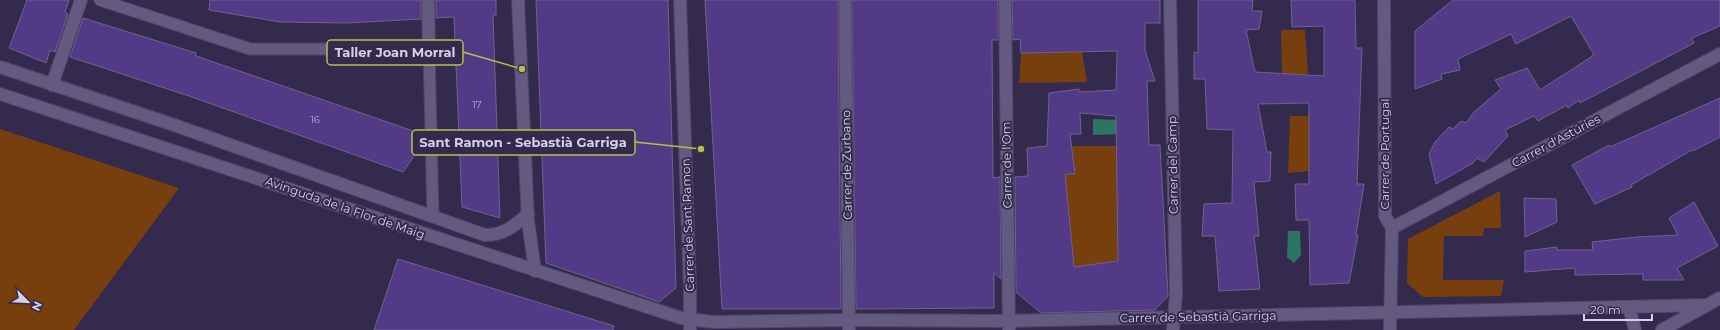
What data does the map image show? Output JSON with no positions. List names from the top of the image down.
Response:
{
  "streets": {
    "street": [
      "Carrer d'Astúries",
      "Carrer de Portugal",
      "Carrer de Zurbano",
      "Carrer de l'Om",
      "Carrer del Camp",
      "Avinguda de la Flor de Maig",
      "Carrer de Sant Ramon",
      "Carrer de Sebastià Garriga"
    ]
  },
  "crossings": [
    ["Carrer d'Astúries", "Carrer de Portugal"],
    ["Carrer de Portugal", "Carrer de Sebastià Garriga"],
    ["Carrer de Zurbano", "Carrer de Sebastià Garriga"],
    ["Carrer de l'Om", "Carrer de Sebastià Garriga"],
    ["Carrer del Camp", "Carrer de Sebastià Garriga"],
    ["Avinguda de la Flor de Maig", "Carrer de Sant Ramon"],
    ["Avinguda de la Flor de Maig", "Carrer de Sebastià Garriga"],
    ["Carrer de Sant Ramon", "Carrer de Sebastià Garriga"]
  ],
  "places": ["Taller Joan Morral", "Sant Ramon - Sebastià Garriga"],
  "house_numbers": ["17", "16"],
  "scale_bar": "20 m",
  "north": "bottom right"
}
